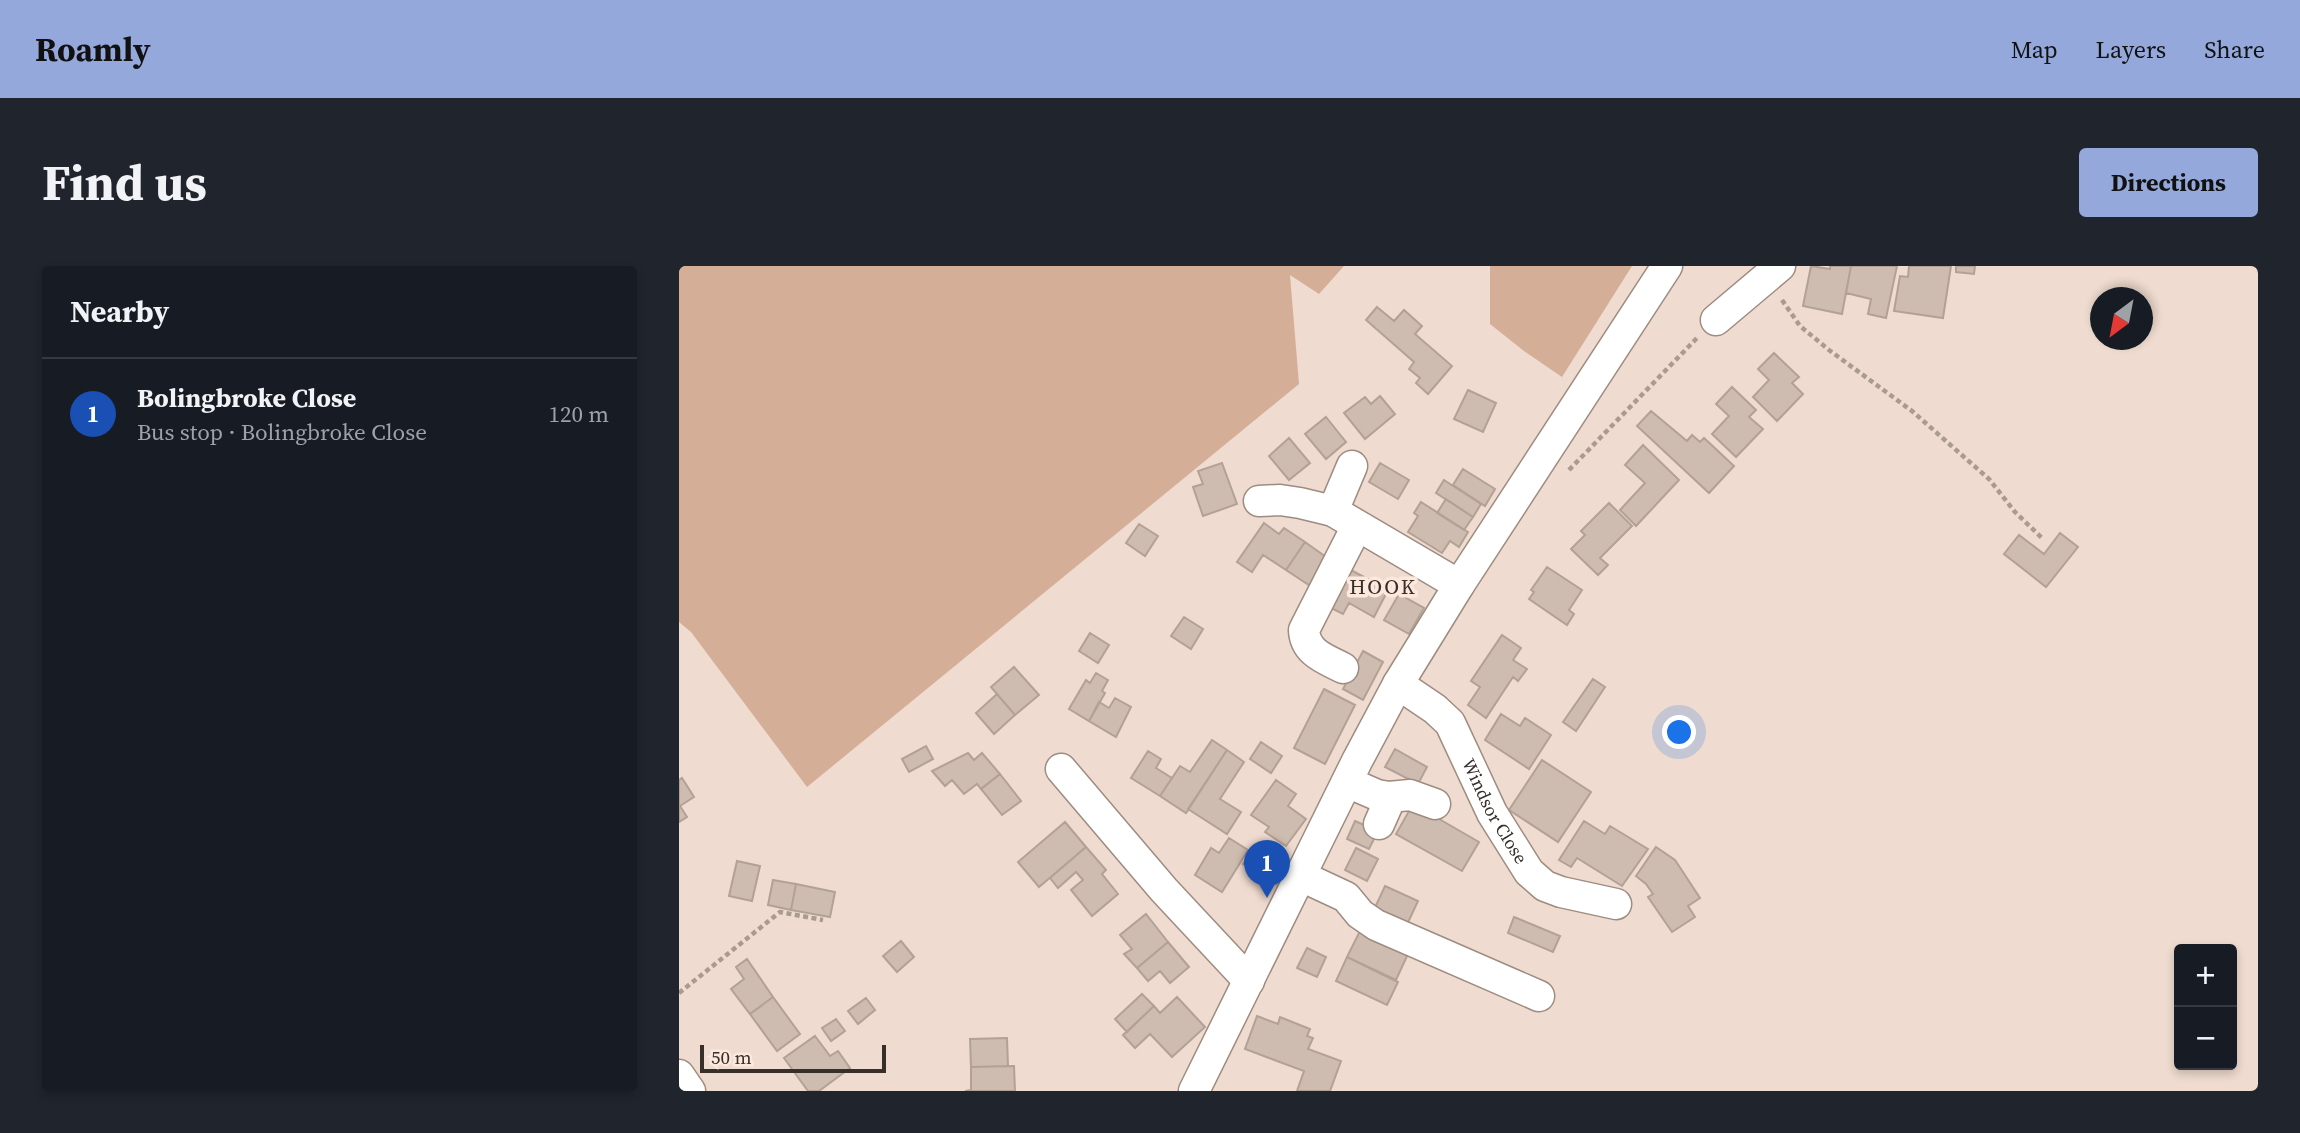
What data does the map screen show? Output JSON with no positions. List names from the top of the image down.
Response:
{
  "streets": {
    "street": ["Windsor Close"]
  },
  "districts": ["HOOK"],
  "scale_bar": "50 m",
  "north": "bottom left",
  "page": {
    "header": "Roamly",
    "nav": ["Map", "Layers", "Share"],
    "buttons": "Directions",
    "title": "Find us",
    "heading": "Nearby",
    "list": [
      {
        "mark": "1",
        "name": "Bolingbroke Close",
        "note": "Bus stop · Bolingbroke Close",
        "value": "120 m"
      }
    ],
    "pins": "1",
    "map_buttons": ["+", "−"],
    "scale": "50 m"
  }
}
